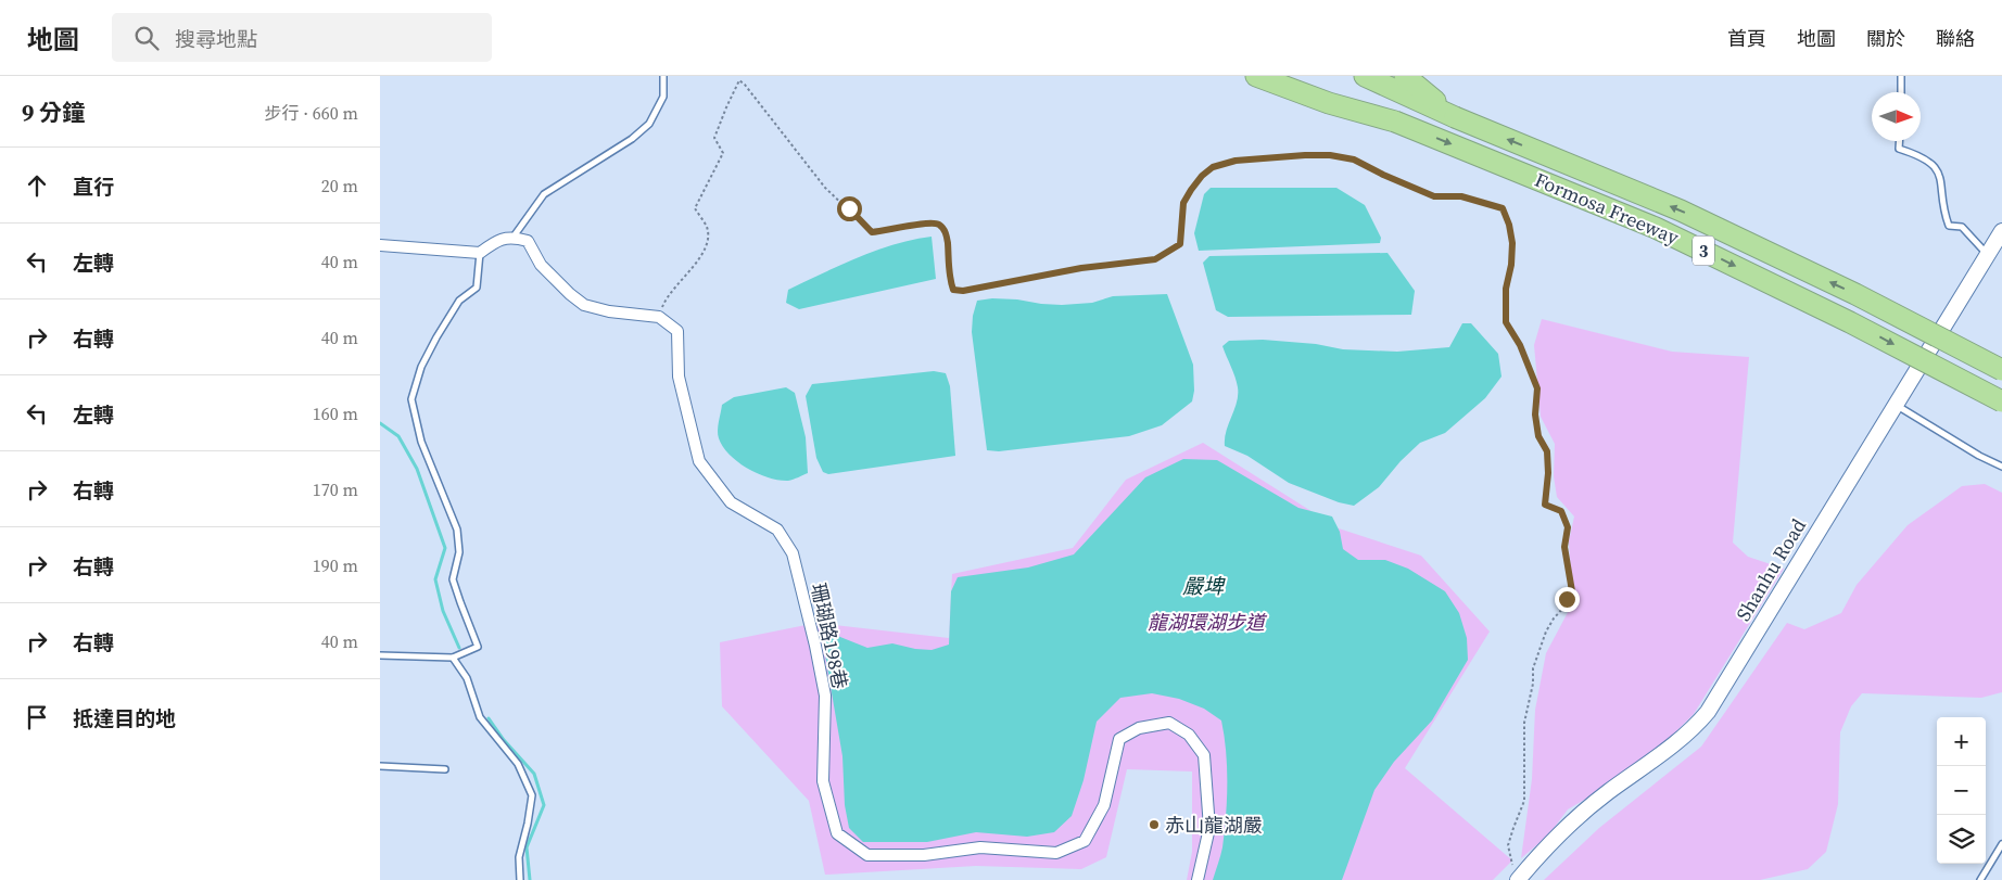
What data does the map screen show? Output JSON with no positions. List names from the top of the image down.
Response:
{
  "streets": {
    "highway": ["Formosa Freeway", "3"],
    "street": ["Shanhu Road", "珊瑚路198巷"]
  },
  "water": ["嚴埤"],
  "parks": ["龍湖環湖步道"],
  "places": ["赤山龍湖嚴"],
  "north": "right",
  "page": {
    "header": "地圖",
    "search": "搜尋地點",
    "nav": [
      "首頁",
      "地圖",
      "關於",
      "聯絡"
    ],
    "heading": ["9 分鐘", "步行 · 660 m"],
    "list": [
      ["直行", "20 m"],
      ["左轉", "40 m"],
      ["右轉", "40 m"],
      ["左轉", "160 m"],
      ["右轉", "170 m"],
      ["右轉", "190 m"],
      ["右轉", "40 m"],
      "抵達目的地"
    ],
    "map_buttons": ["+", "−"]
  }
}
